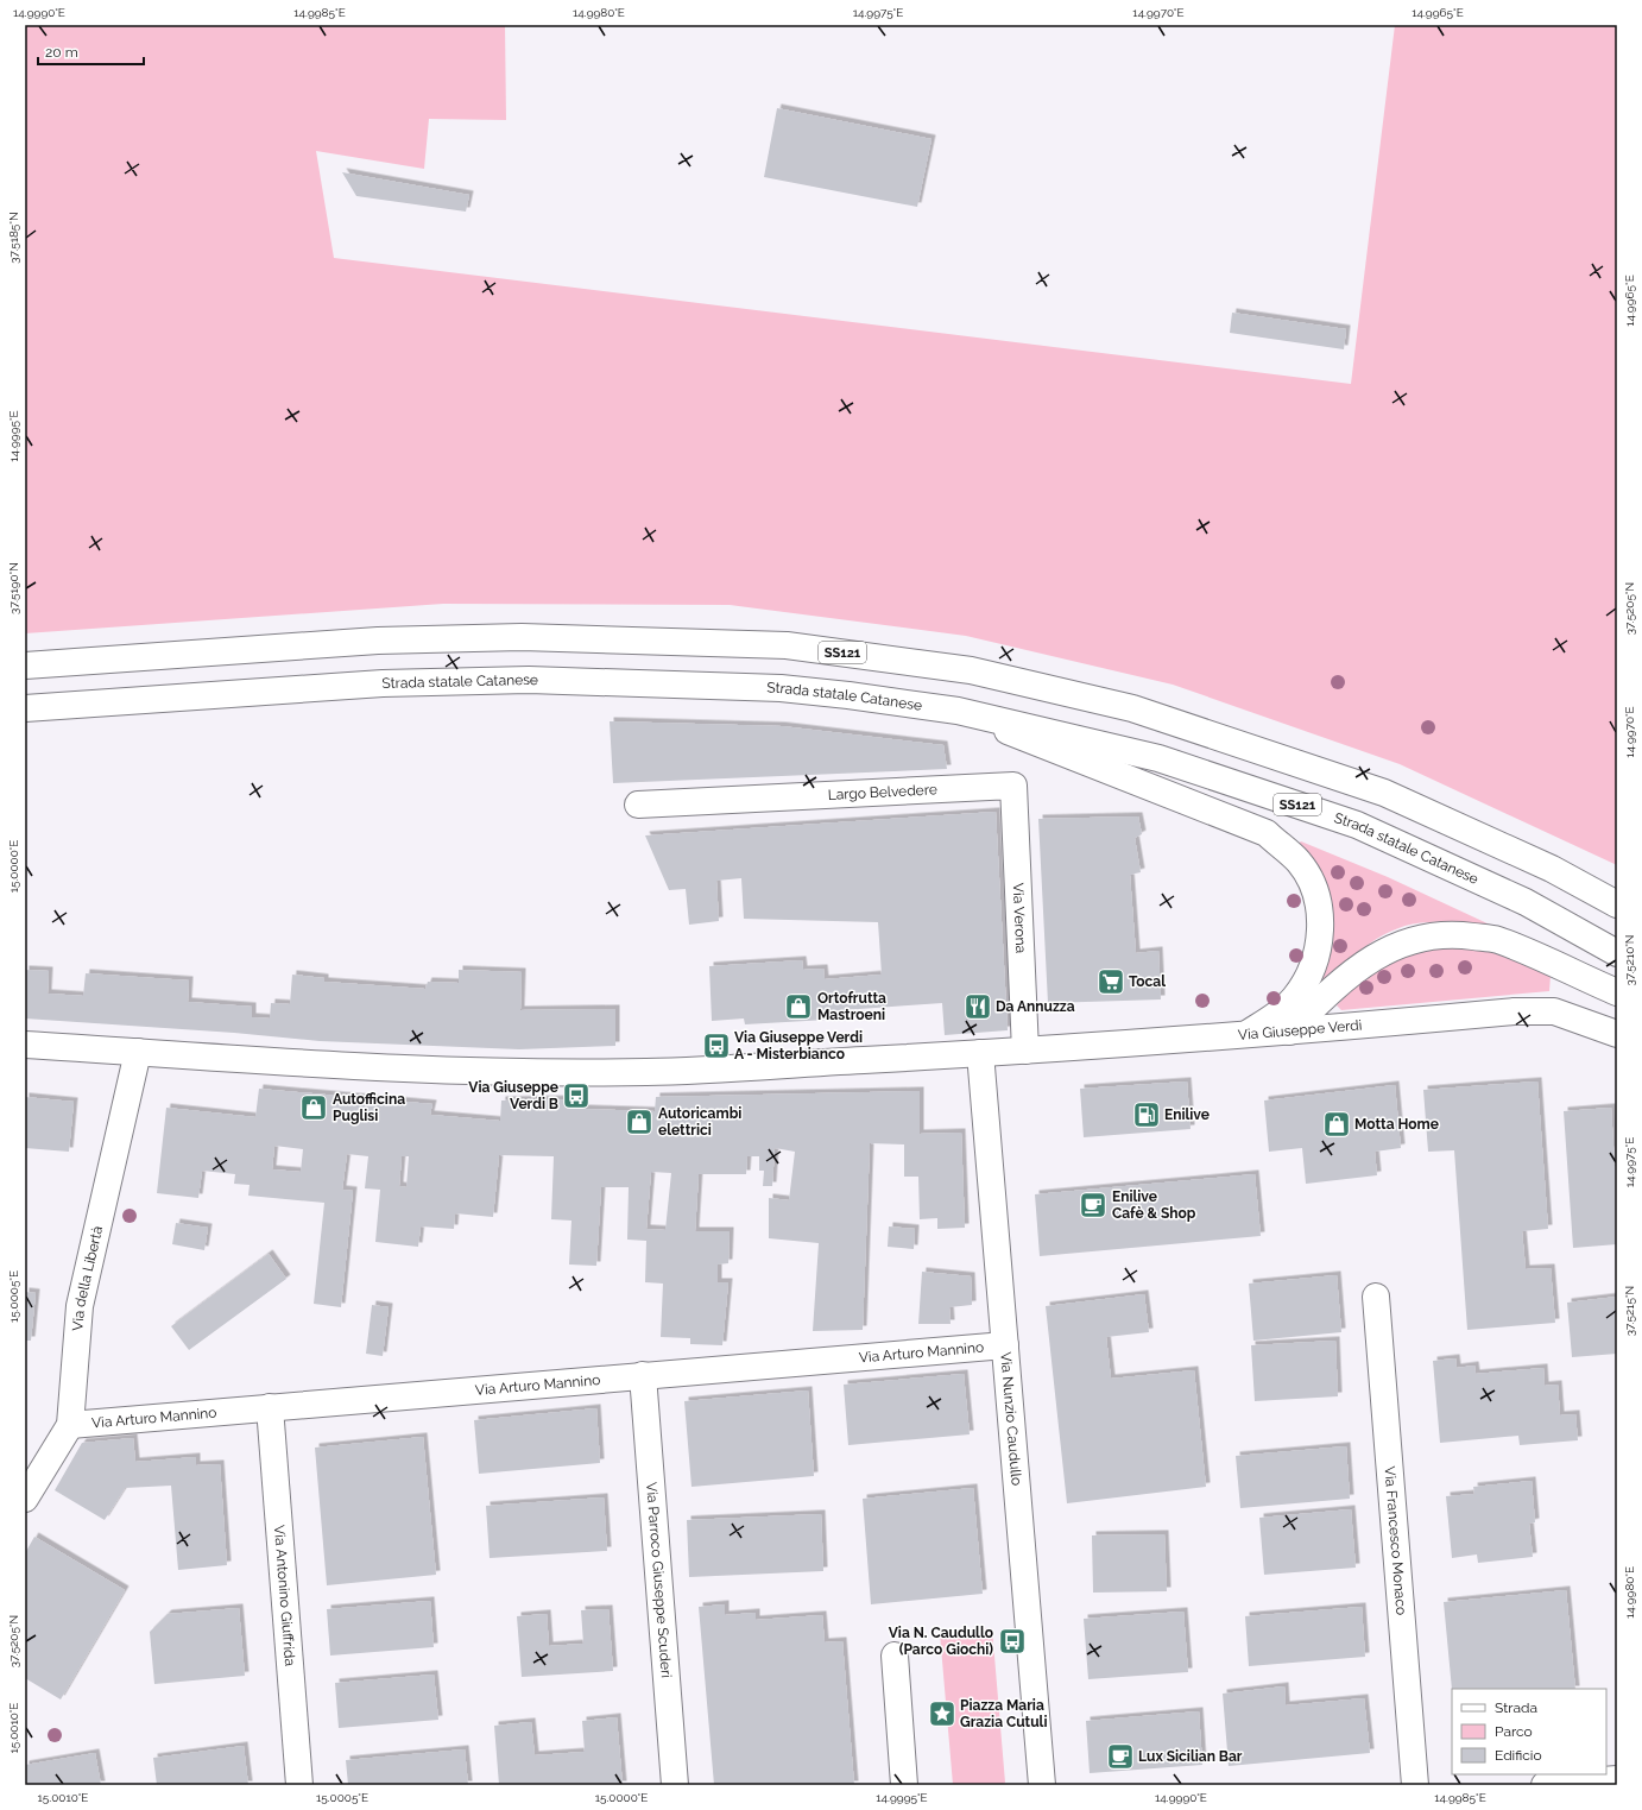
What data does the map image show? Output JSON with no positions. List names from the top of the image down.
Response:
{
  "streets": {
    "main road": [
      "SS121",
      "Strada statale Catanese",
      "Largo Belvedere",
      "Via Verona",
      "Via Giuseppe Verdi",
      "Via della Libertà",
      "Via Arturo Mannino",
      "Via Nunzio Caudullo",
      "Via Francesco Monaco",
      "Via Parroco Giuseppe Scuderi",
      "Via Antonino Giuffrida"
    ]
  },
  "crossings": [
    ["Largo Belvedere", "Via Verona"],
    ["Via Verona", "Via Giuseppe Verdi"],
    ["Via Giuseppe Verdi", "Via della Libertà"],
    ["Via Giuseppe Verdi", "Via Nunzio Caudullo"],
    ["Via della Libertà", "Via Arturo Mannino"],
    ["Via Arturo Mannino", "Via Nunzio Caudullo"],
    ["Via Arturo Mannino", "Via Parroco Giuseppe Scuderi"],
    ["Via Arturo Mannino", "Via Antonino Giuffrida"]
  ],
  "places": {
    "supermarket": ["Tocal"],
    "shop": [
      "Ortofrutta Mastroeni",
      "Autofficina Puglisi",
      "Autoricambi elettrici",
      "Motta Home"
    ],
    "restaurant": ["Da Annuzza"],
    "bus stop": ["Via Giuseppe Verdi A - Misterbianco", "Via Giuseppe Verdi B", "Via N. Caudullo (Parco Giochi)"],
    "fuel station": ["Enilive"],
    "cafe": ["Enilive Cafè & Shop", "Lux Sicilian Bar"],
    "place": ["Piazza Maria Grazia Cutuli"]
  },
  "legend": ["Strada", "Parco", "Edificio"],
  "scale_bar": "20 m",
  "coordinates": [
    "14.9990°E",
    "14.9985°E",
    "14.9980°E",
    "14.9975°E",
    "14.9970°E",
    "14.9965°E",
    "37.5185°N",
    "14.9995°E",
    "37.5190°N",
    "37.5205°N",
    "15.0000°E",
    "37.5210°N",
    "15.0005°E",
    "37.5215°N",
    "15.0010°E"
  ]
}
